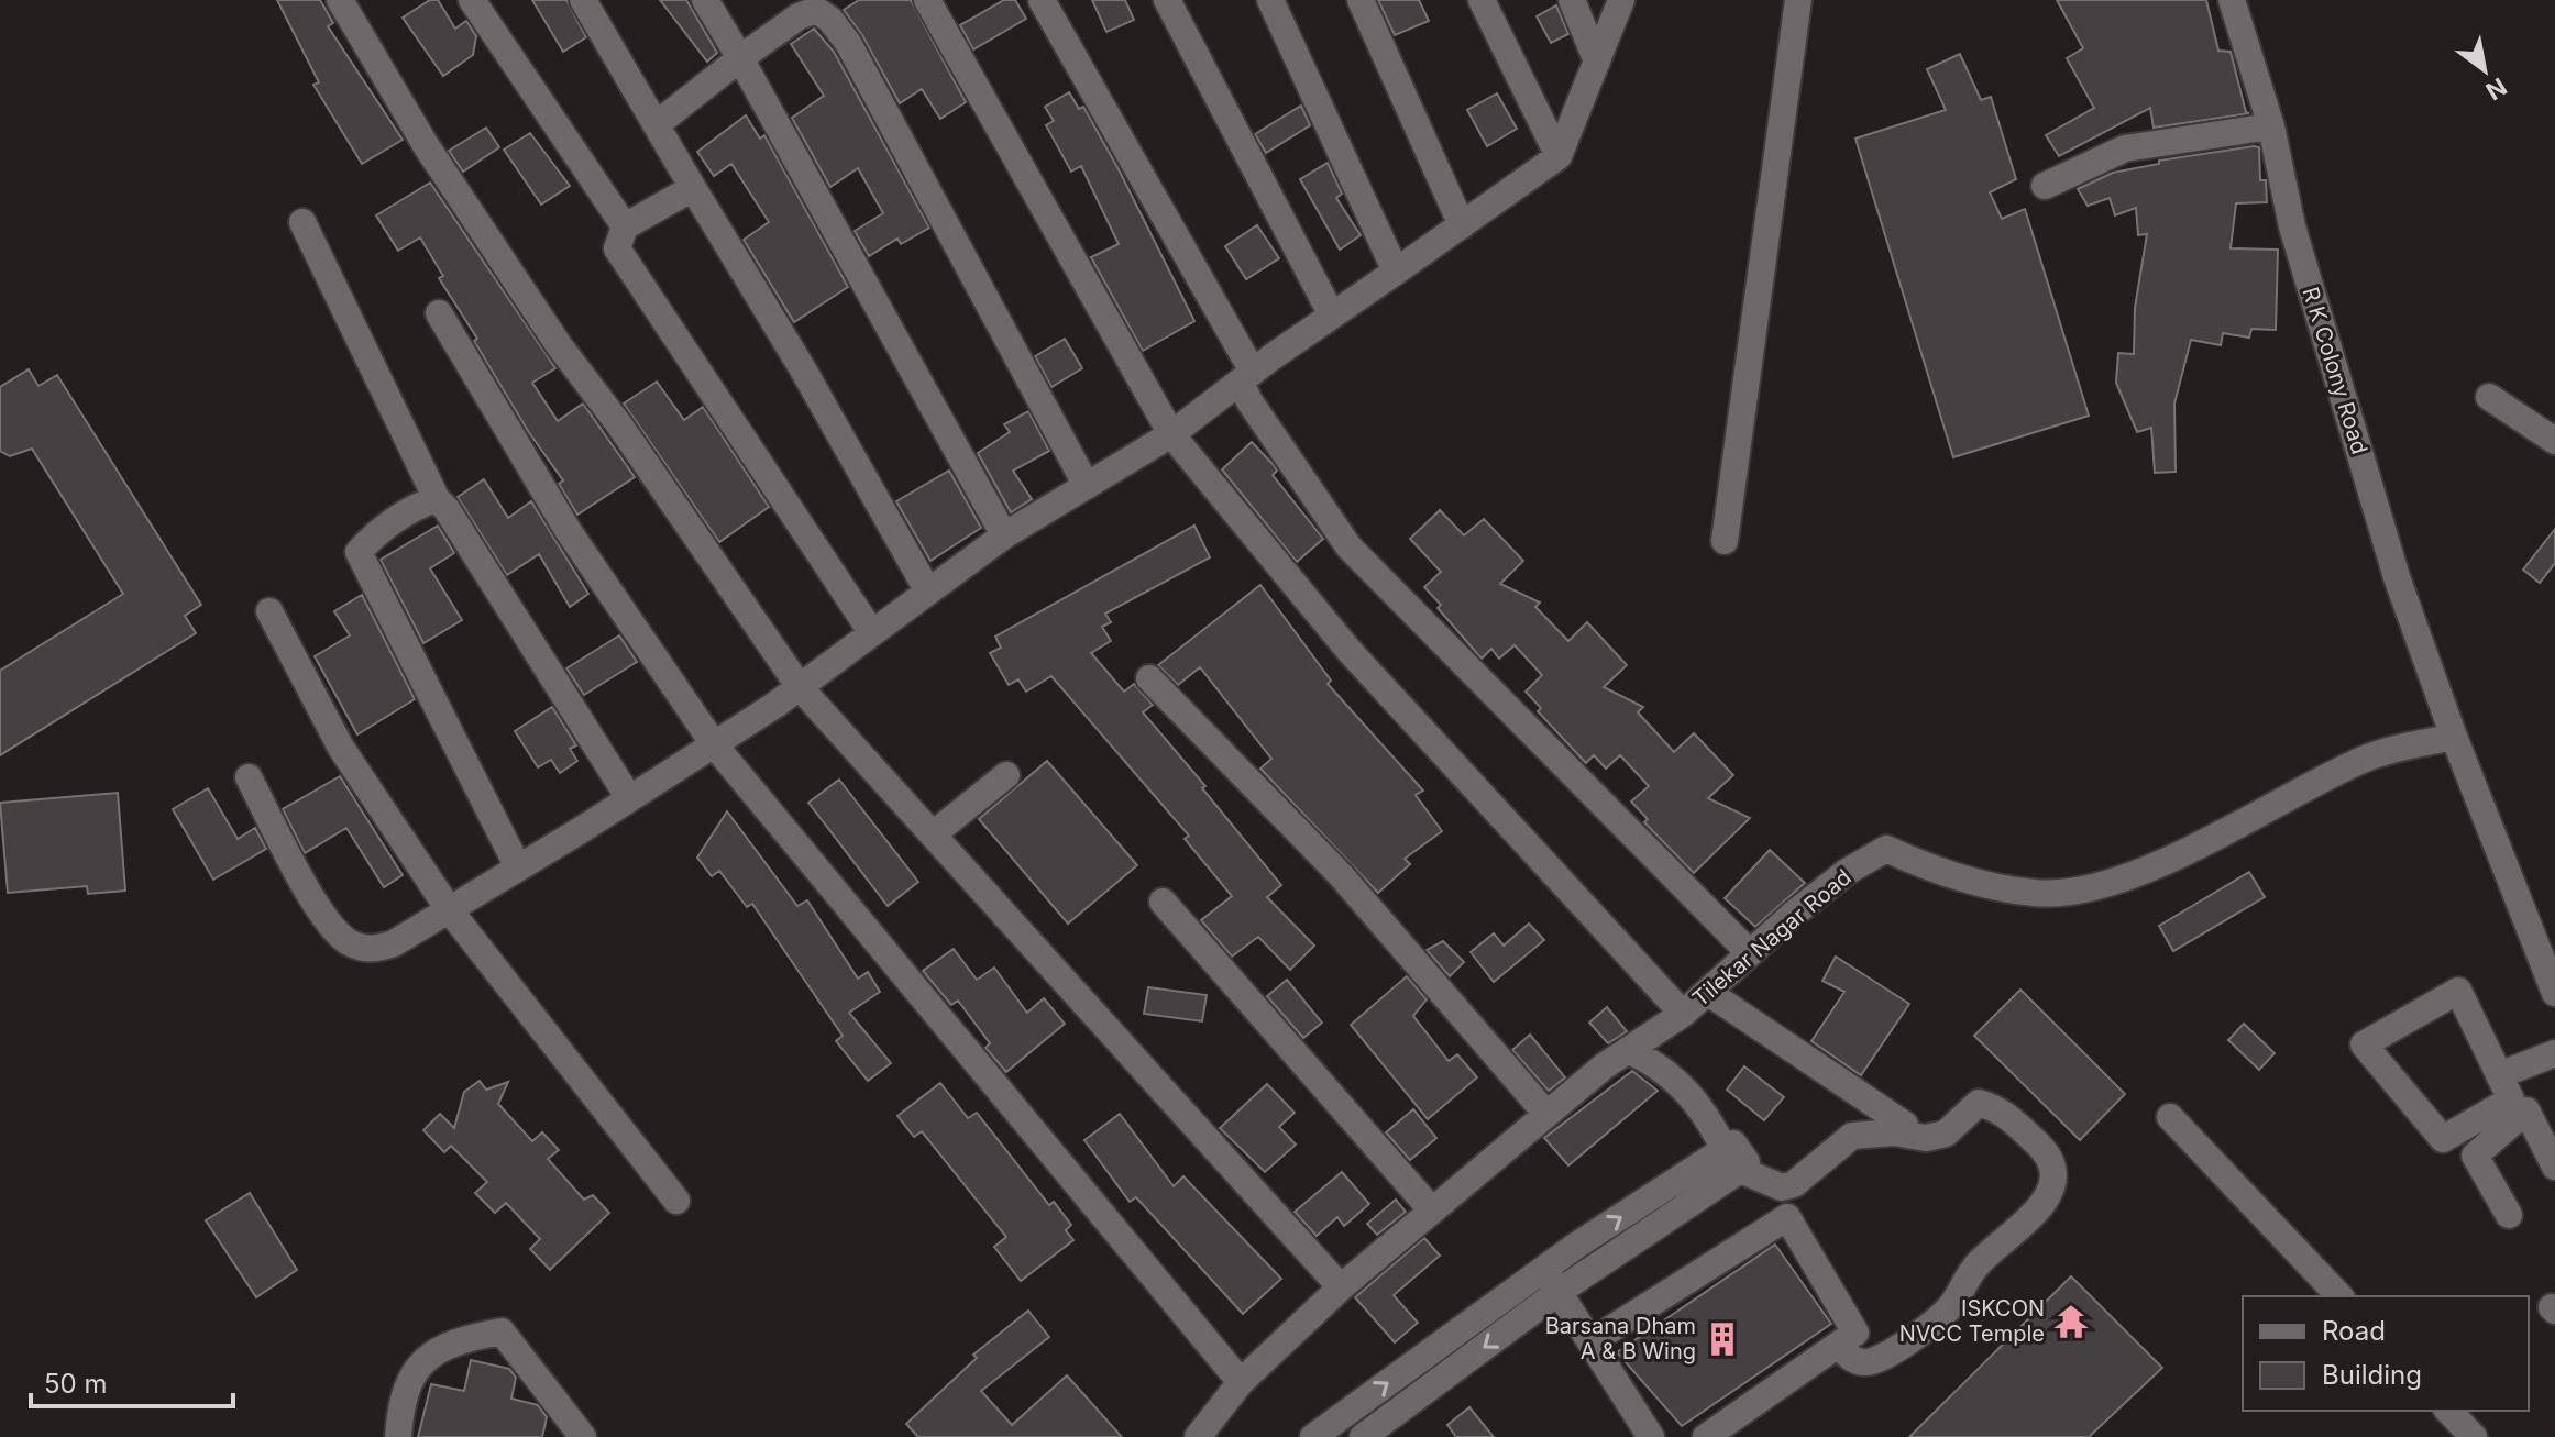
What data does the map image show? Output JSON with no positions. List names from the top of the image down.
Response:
{
  "streets": {
    "street": ["R K Colony Road", "Tilekar Nagar Road"]
  },
  "crossings": [
    ["R K Colony Road", "Tilekar Nagar Road"]
  ],
  "places": {
    "temple": ["ISKCON NVCC Temple"],
    "building": ["Barsana Dham A & B Wing"]
  },
  "legend": ["Road", "Building"],
  "scale_bar": "50 m",
  "north": "bottom right"
}
